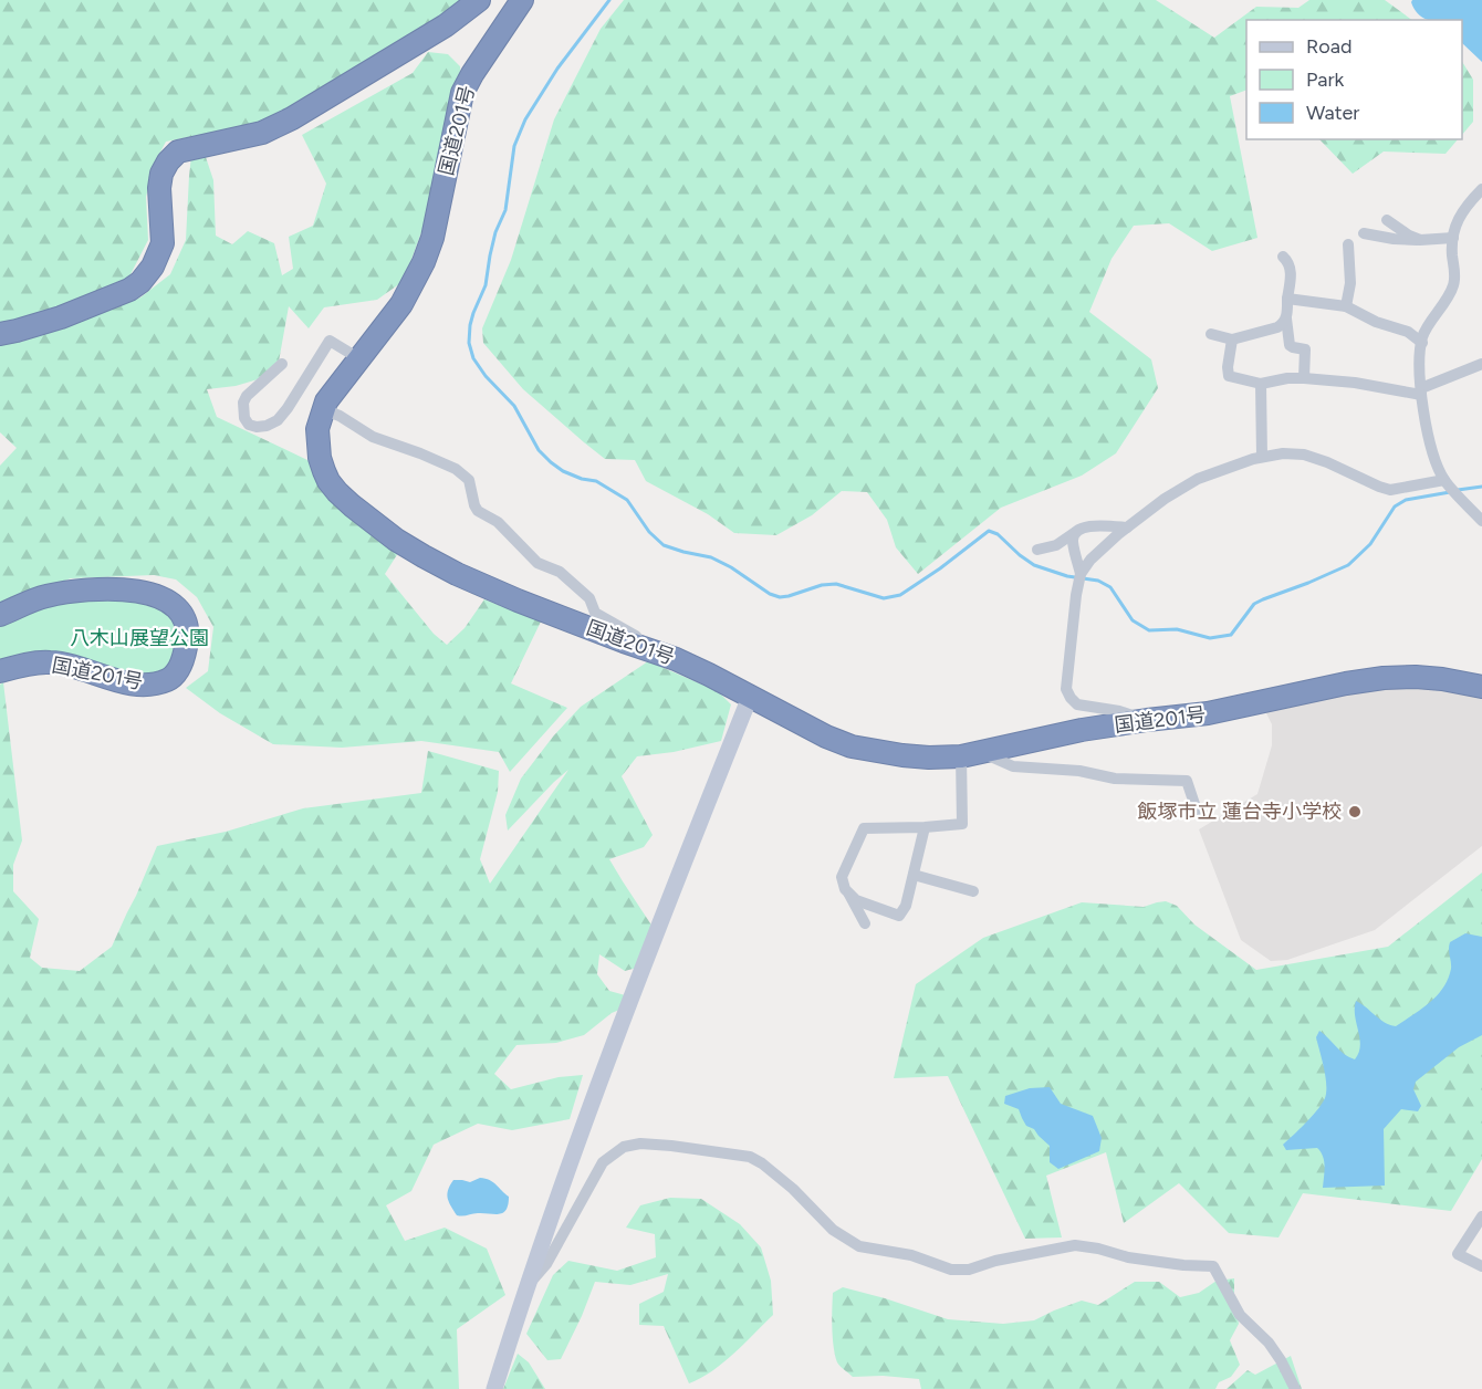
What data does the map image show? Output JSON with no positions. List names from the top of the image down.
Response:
{
  "streets": {
    "highway": ["国道201号"]
  },
  "parks": ["八木山展望公園"],
  "places": ["飯塚市立 蓮台寺小学校"],
  "legend": ["Road", "Park", "Water"]
}
